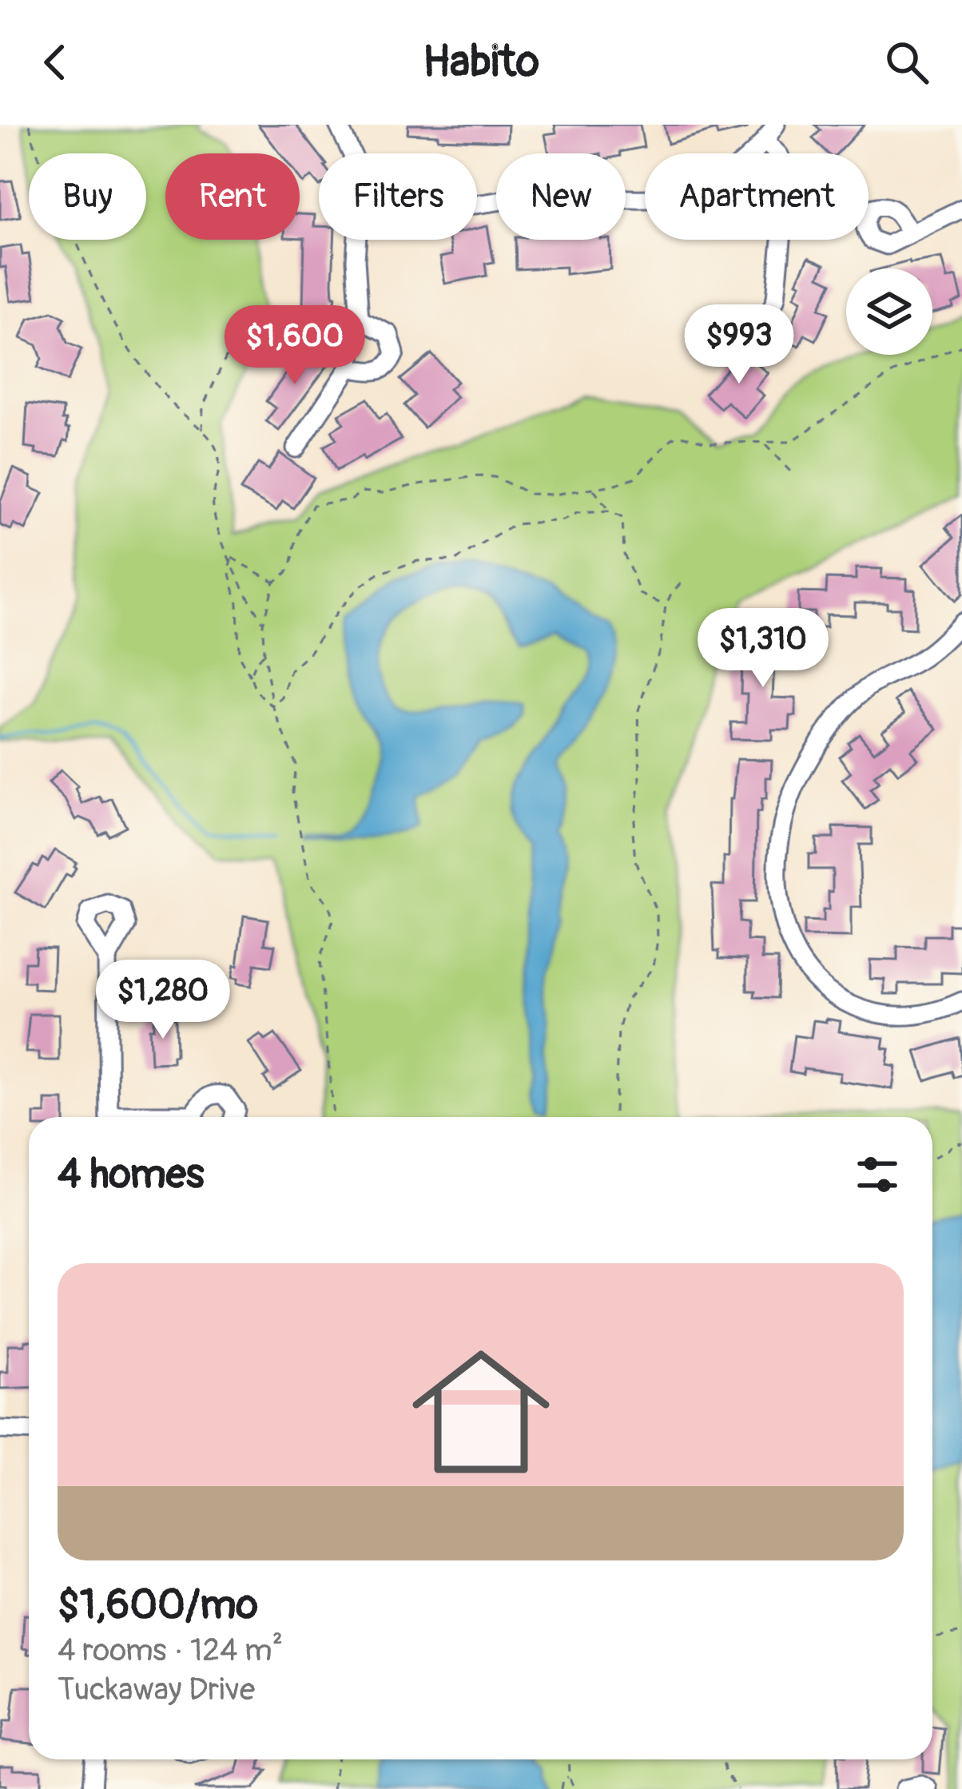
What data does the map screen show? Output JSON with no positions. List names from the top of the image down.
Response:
{
  "page": {
    "header": "Habito",
    "chip": [
      "Buy",
      "Rent",
      "Filters",
      "New",
      "Apartment"
    ],
    "price": [
      "$993",
      "$1,600",
      "$1,310",
      "$1,280"
    ],
    "heading": "4 homes",
    "list": [
      {
        "name": "$1,600/mo",
        "note": "4 rooms · 124 m² · Tuckaway Drive"
      }
    ]
  }
}
